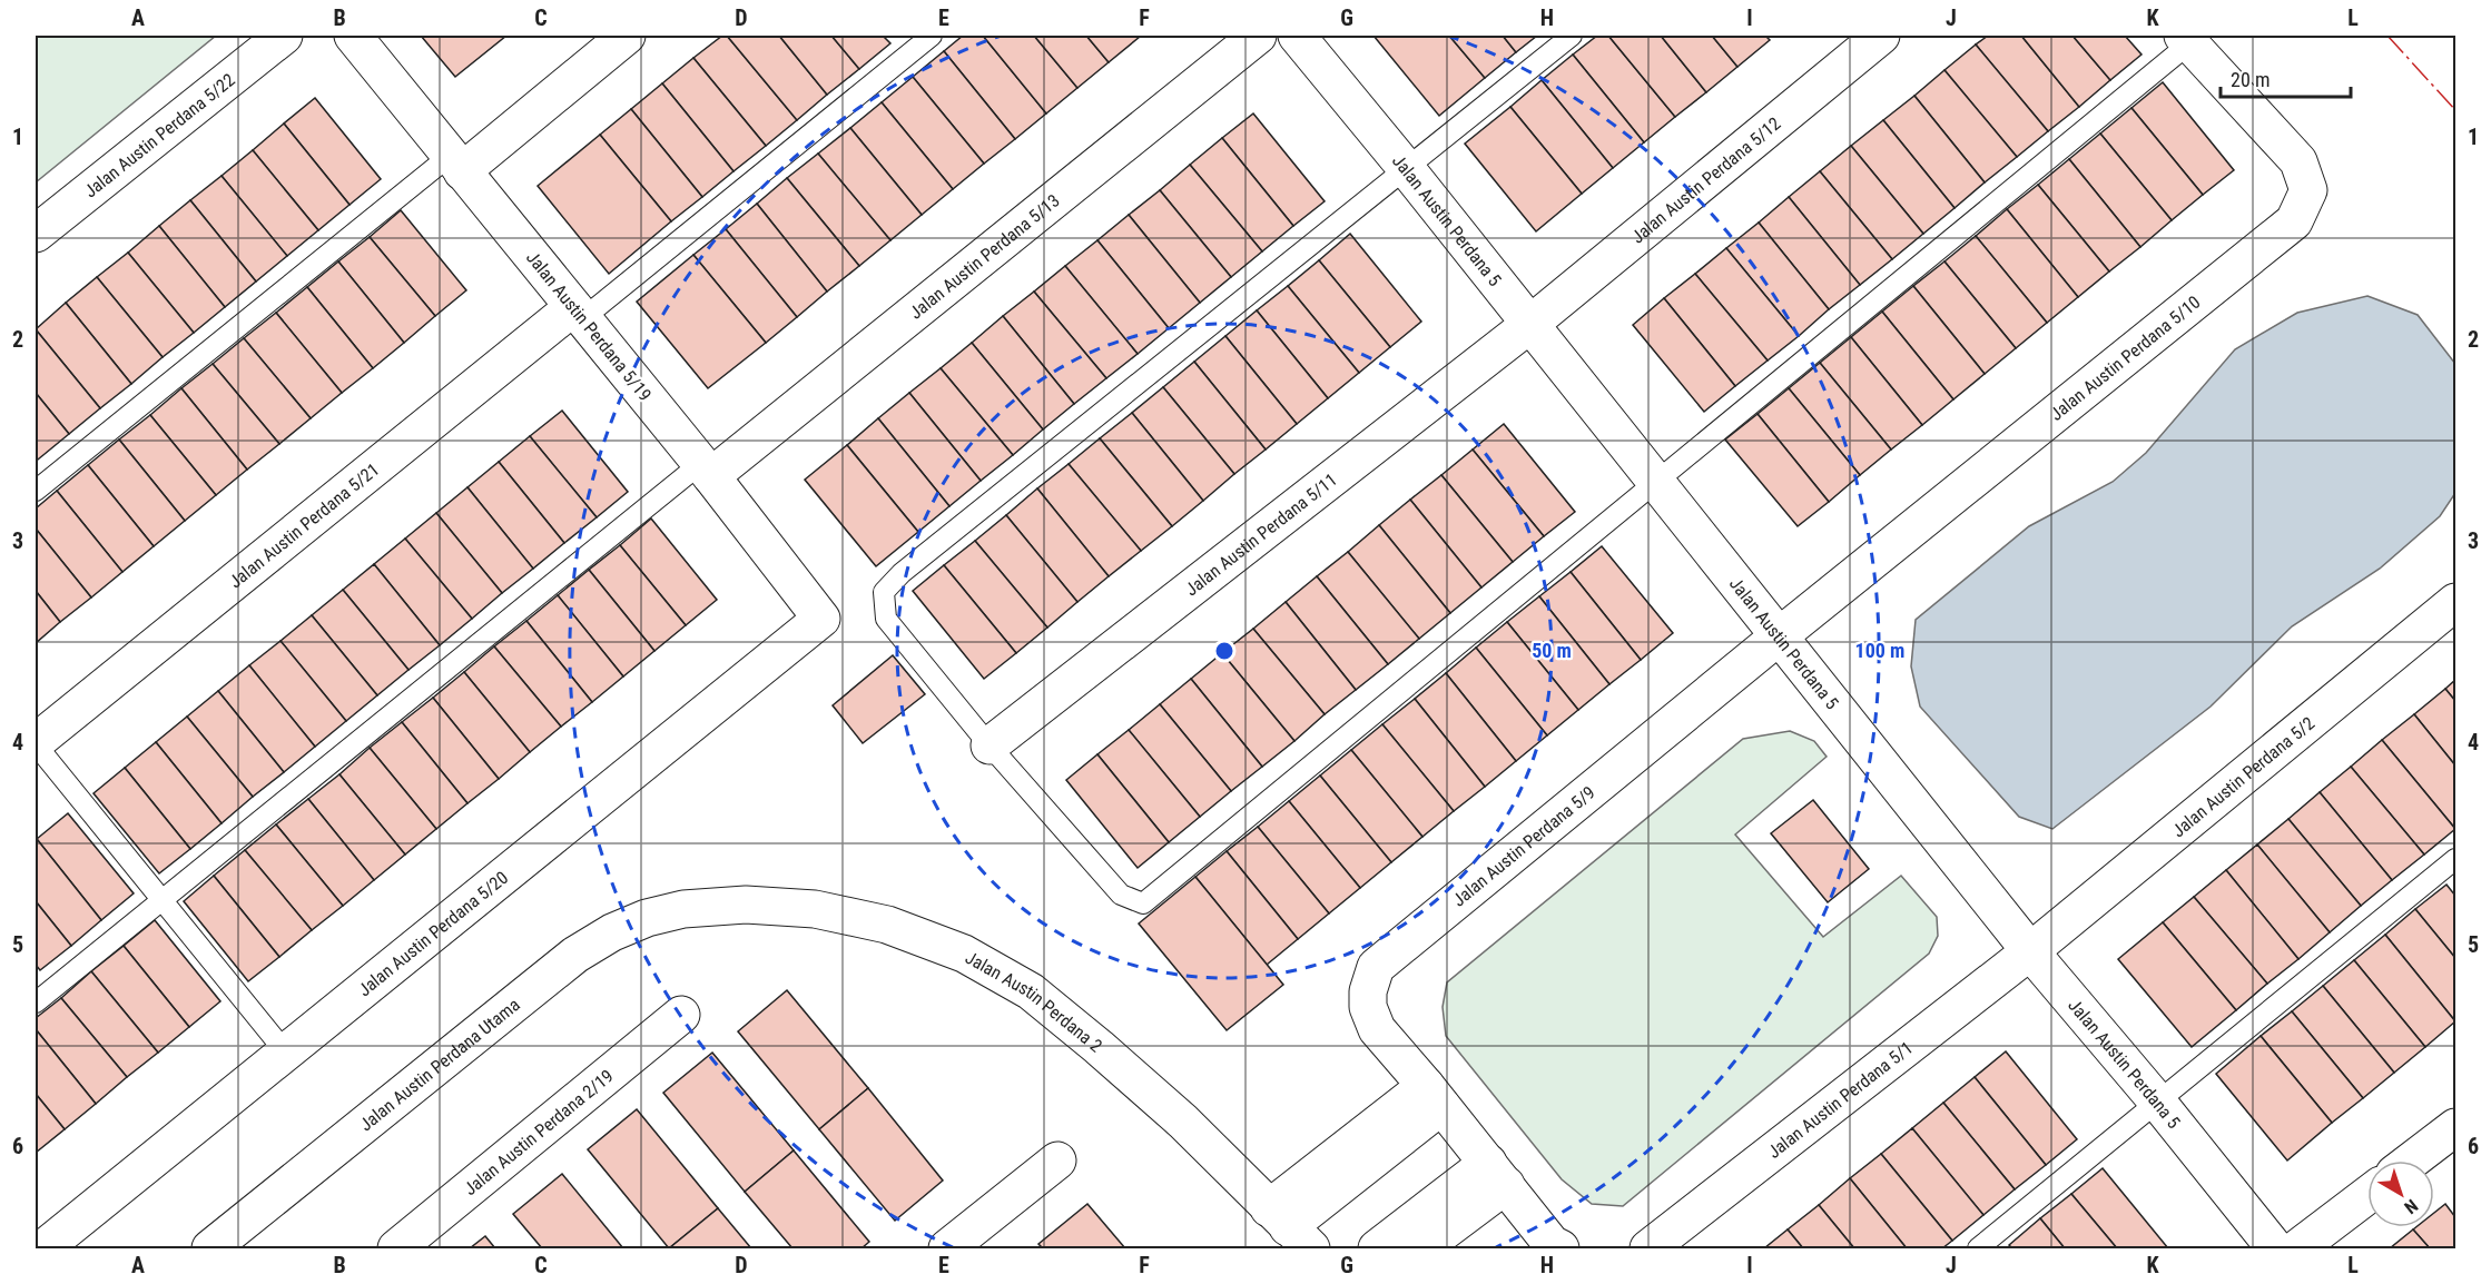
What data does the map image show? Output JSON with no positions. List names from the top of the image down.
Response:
{
  "streets": {
    "street": [
      "Jalan Austin Perdana 5/22",
      "Jalan Austin Perdana 5/12",
      "Jalan Austin Perdana 5",
      "Jalan Austin Perdana 5/13",
      "Jalan Austin Perdana 5/19",
      "Jalan Austin Perdana 5/10",
      "Jalan Austin Perdana 5/21",
      "Jalan Austin Perdana 5/11",
      "Jalan Austin Perdana 5/2",
      "Jalan Austin Perdana 5/9",
      "Jalan Austin Perdana 5/20",
      "Jalan Austin Perdana 2",
      "Jalan Austin Perdana Utama",
      "Jalan Austin Perdana 5/1",
      "Jalan Austin Perdana 2/19"
    ]
  },
  "crossings": [
    ["Jalan Austin Perdana 5/12", "Jalan Austin Perdana 5"],
    ["Jalan Austin Perdana 5/12", "Jalan Austin Perdana 5/11"],
    ["Jalan Austin Perdana 5", "Jalan Austin Perdana 5/10"],
    ["Jalan Austin Perdana 5", "Jalan Austin Perdana 5/11"],
    ["Jalan Austin Perdana 5", "Jalan Austin Perdana 5/2"],
    ["Jalan Austin Perdana 5", "Jalan Austin Perdana 5/9"],
    ["Jalan Austin Perdana 5", "Jalan Austin Perdana 5/1"],
    ["Jalan Austin Perdana 5/13", "Jalan Austin Perdana 5/19"],
    ["Jalan Austin Perdana 5/19", "Jalan Austin Perdana 5/21"],
    ["Jalan Austin Perdana 5/19", "Jalan Austin Perdana 5/20"],
    ["Jalan Austin Perdana 5/10", "Jalan Austin Perdana 5/9"],
    ["Jalan Austin Perdana 5/2", "Jalan Austin Perdana 5/1"],
    ["Jalan Austin Perdana 2", "Jalan Austin Perdana Utama"]
  ],
  "scale_bar": "20 m",
  "north": "bottom right",
  "grid": {
    "columns": [
      "A",
      "B",
      "C",
      "D",
      "E",
      "F",
      "G",
      "H",
      "I",
      "J",
      "K",
      "L"
    ],
    "rows": [
      "1",
      "2",
      "3",
      "4",
      "5",
      "6"
    ]
  },
  "rings": ["50 m", "100 m"]
}
